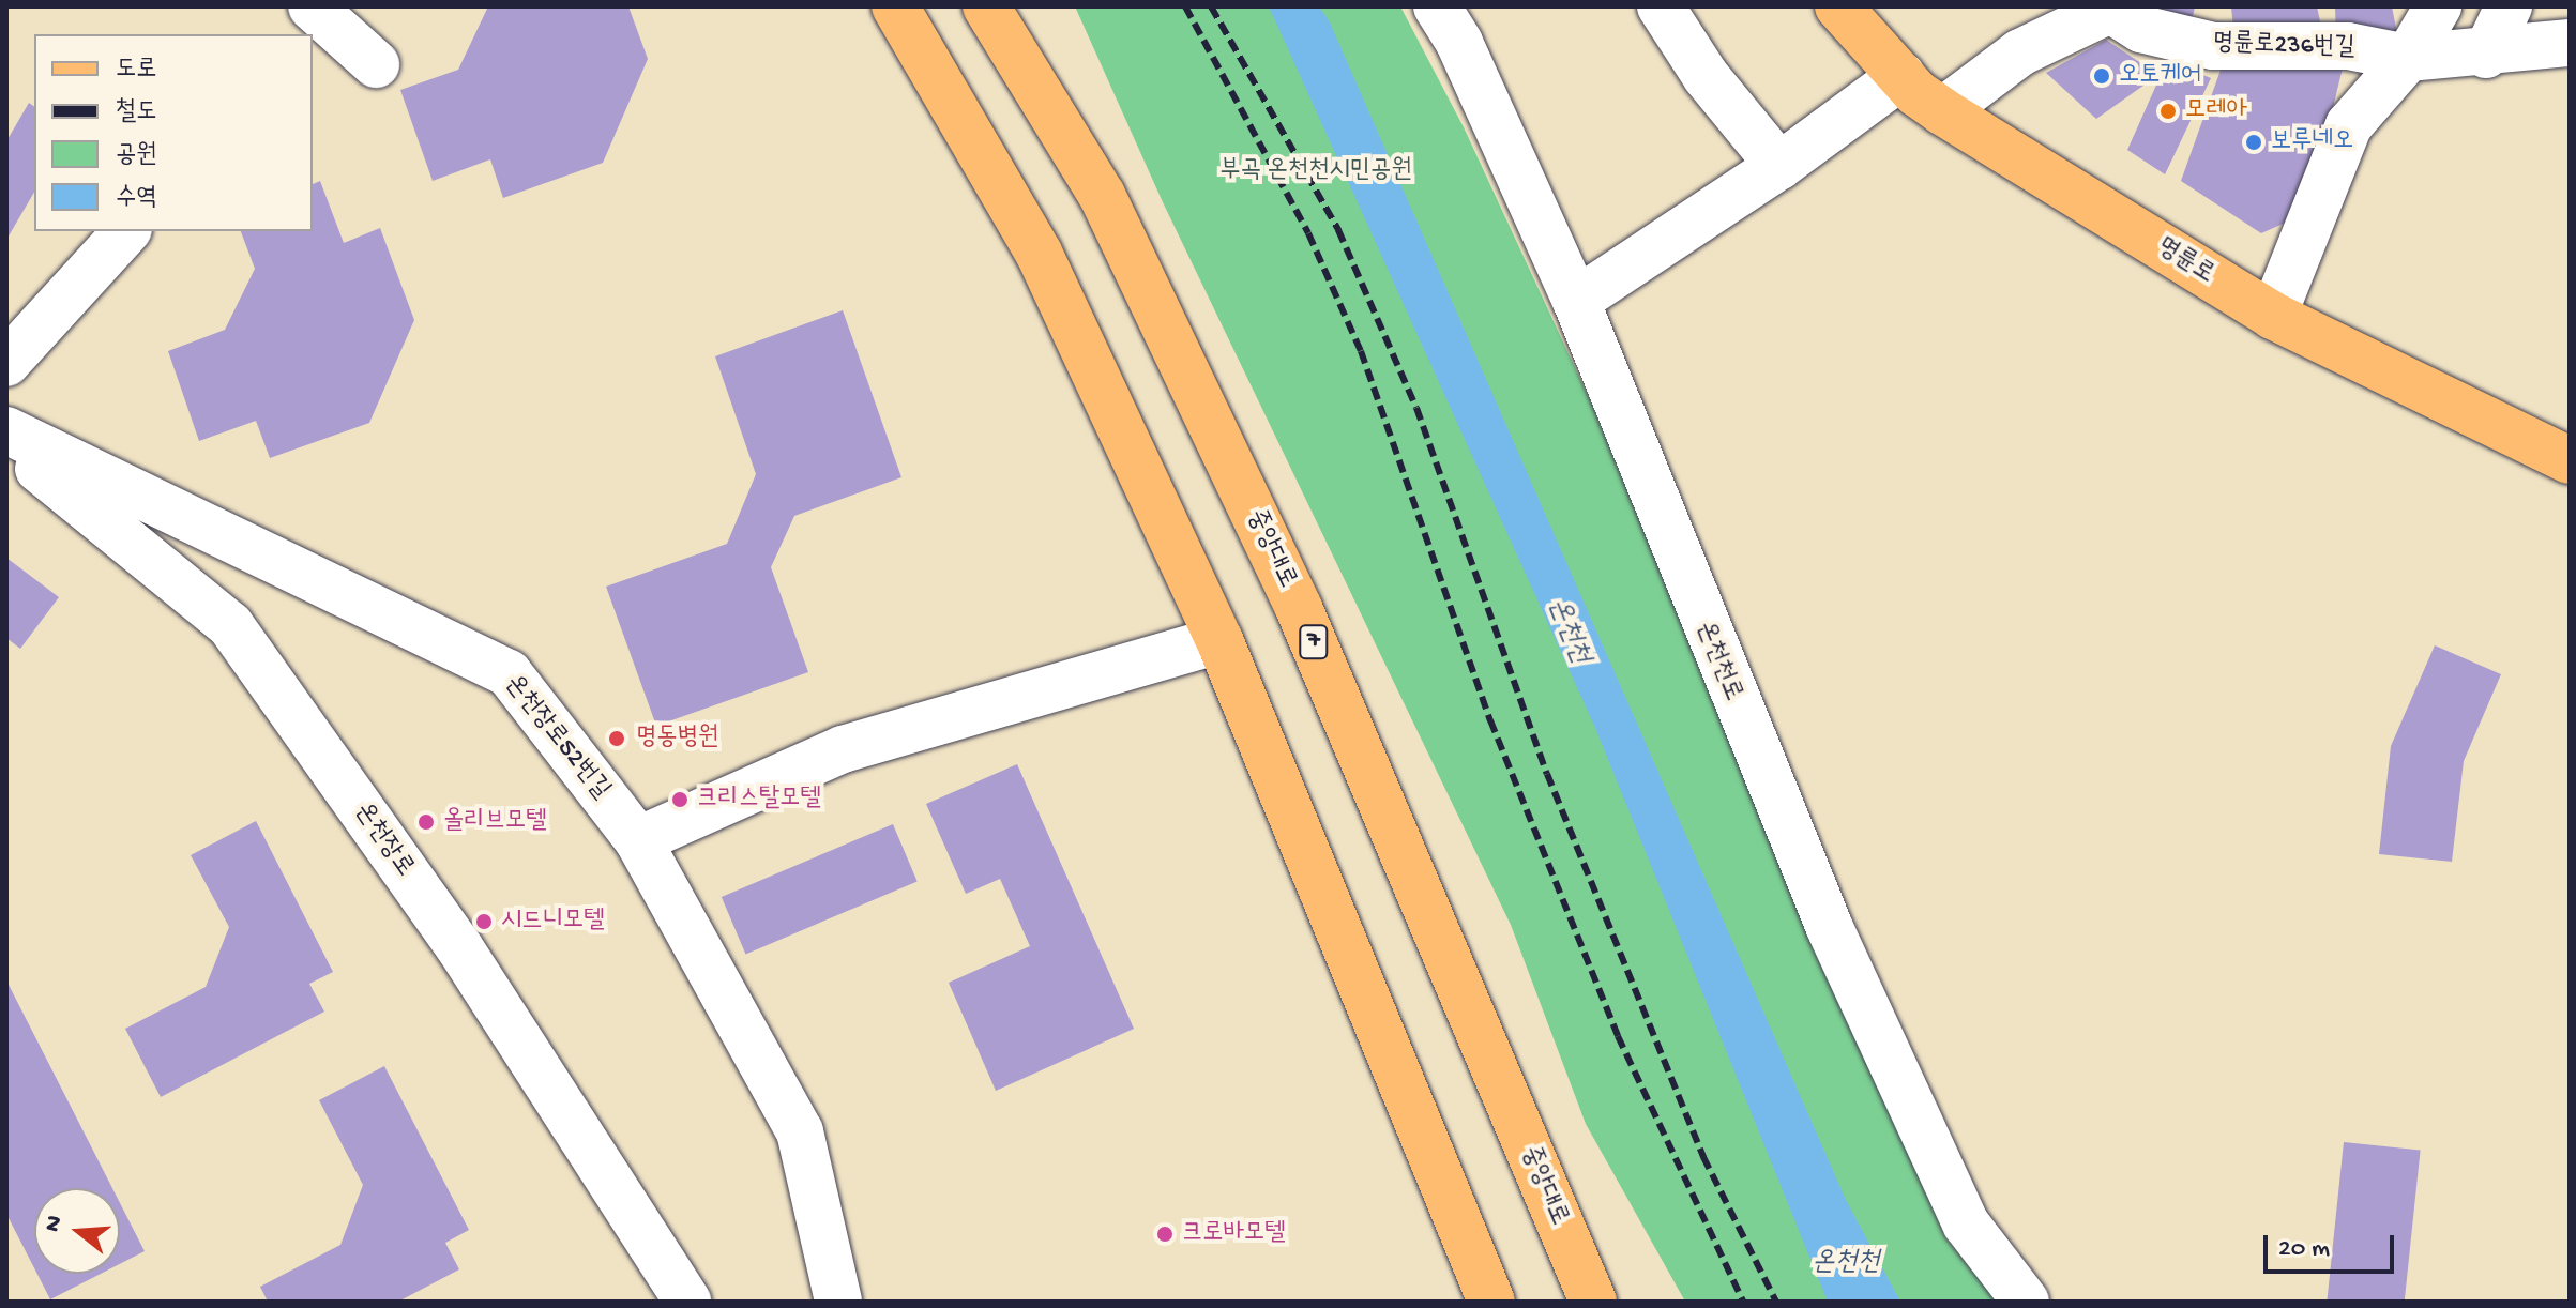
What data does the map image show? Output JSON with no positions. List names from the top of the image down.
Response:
{
  "streets": {
    "main road": ["명륜로", "중앙대로", "7"],
    "street": [
      "명륜로236번길",
      "온천천로",
      "온천장로52번길",
      "온천장로"
    ]
  },
  "crossings": [
    ["명륜로236번길", "명륜로"]
  ],
  "water": ["온천천"],
  "parks": ["부곡 온천천시민공원"],
  "places": [
    "오토케어",
    "모레아",
    "보루네오",
    "명동병원",
    "크리스탈모텔",
    "올리브모텔",
    "시드니모텔",
    "크로바모텔"
  ],
  "legend": [
    "도로",
    "철도",
    "공원",
    "수역"
  ],
  "scale_bar": "20 m",
  "north": "left"
}
